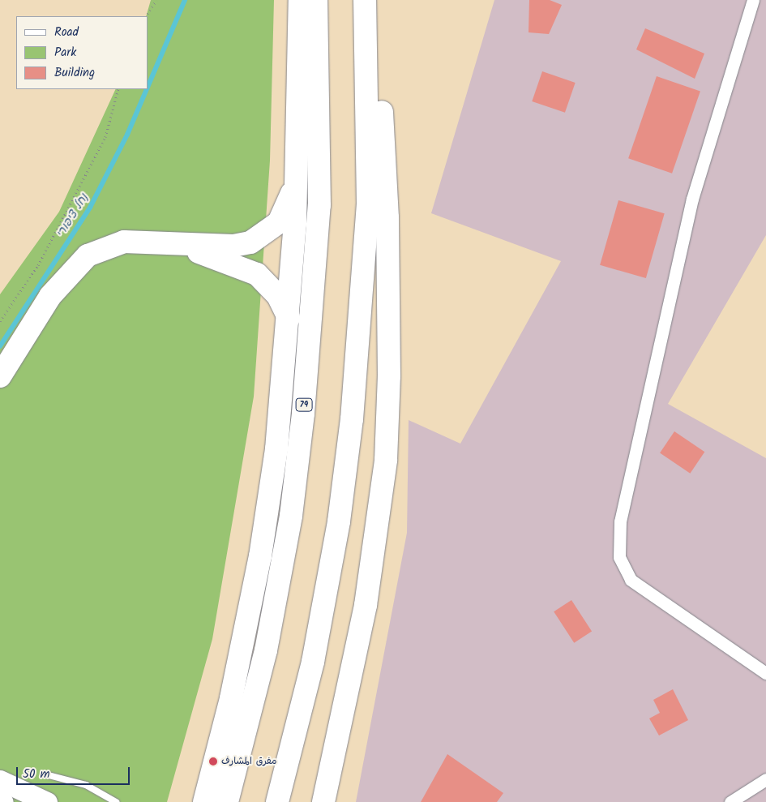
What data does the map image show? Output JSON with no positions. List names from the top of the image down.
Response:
{
  "streets": {
    "highway": ["79"]
  },
  "water": ["נחל ציפורי"],
  "places": ["مفرق المشارف"],
  "legend": ["Road", "Park", "Building"],
  "scale_bar": "50 m"
}
